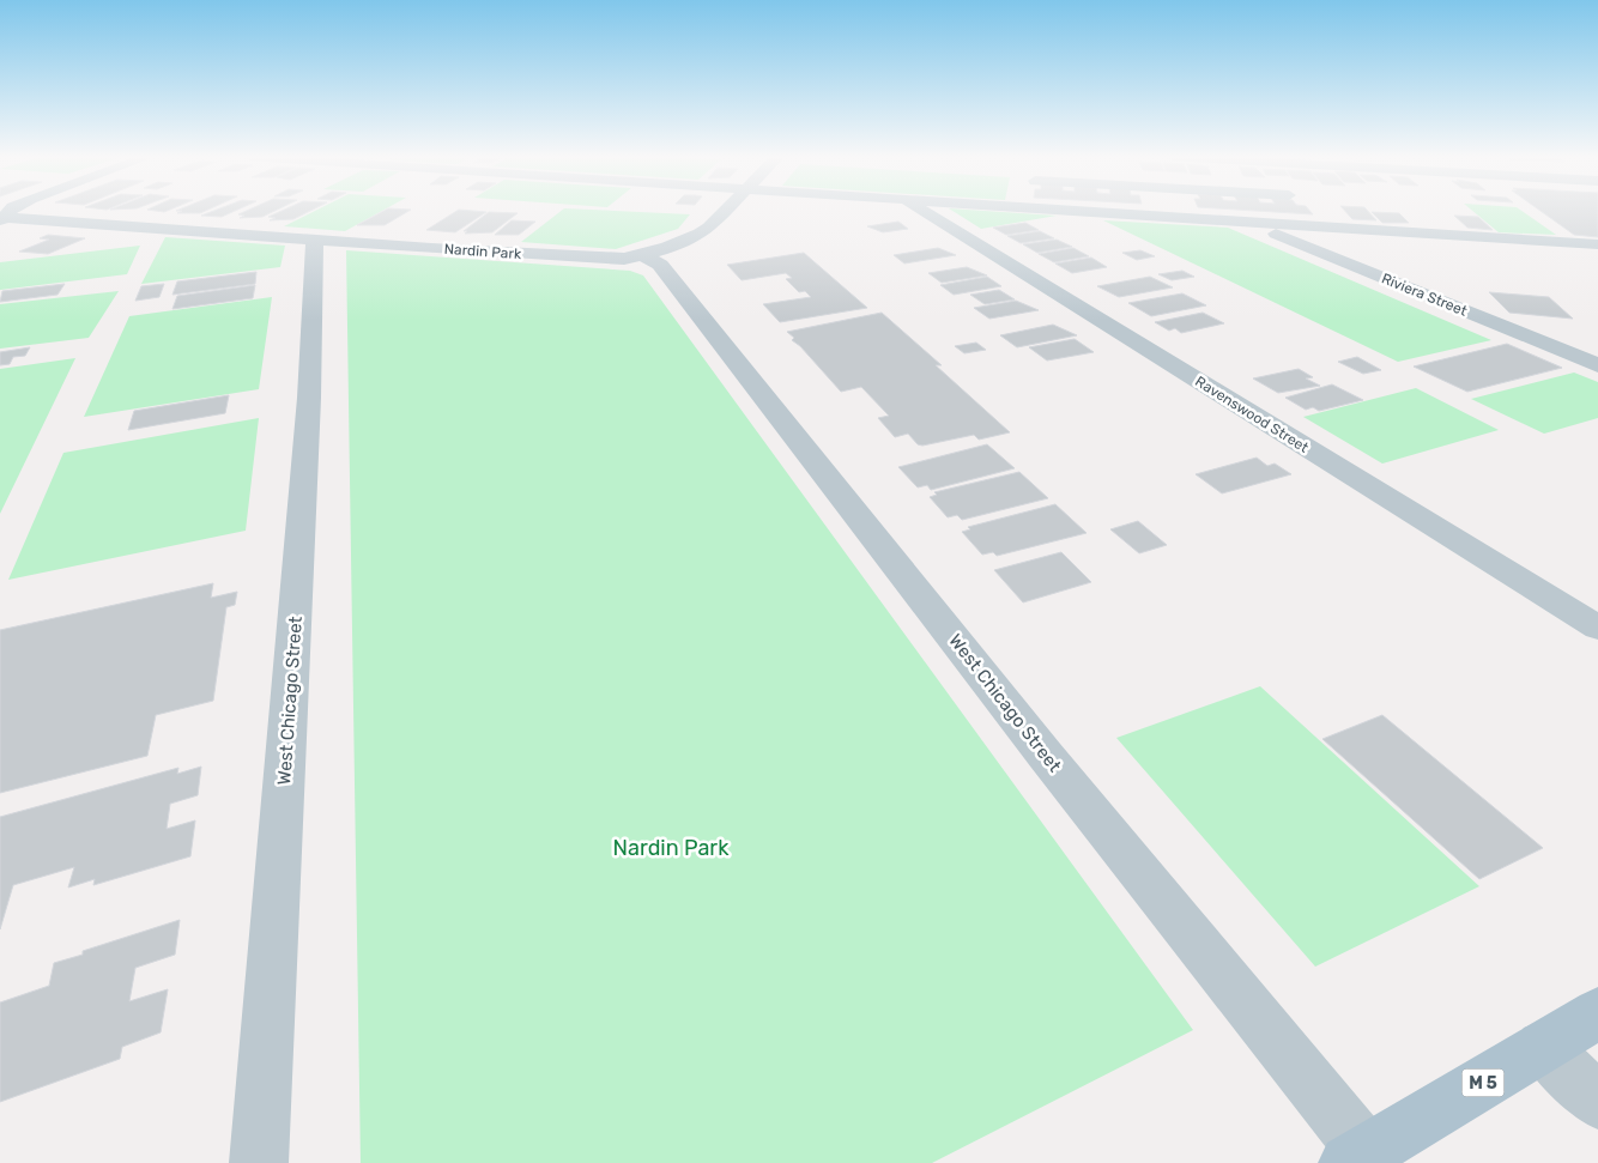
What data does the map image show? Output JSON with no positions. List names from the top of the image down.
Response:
{
  "streets": {
    "main road": ["M 5"],
    "street": [
      "Nardin Park",
      "Riviera Street",
      "Ravenswood Street",
      "West Chicago Street"
    ]
  },
  "crossings": [
    ["Nardin Park", "West Chicago Street"],
    ["West Chicago Street", "M 5"]
  ],
  "parks": ["Nardin Park"]
}
